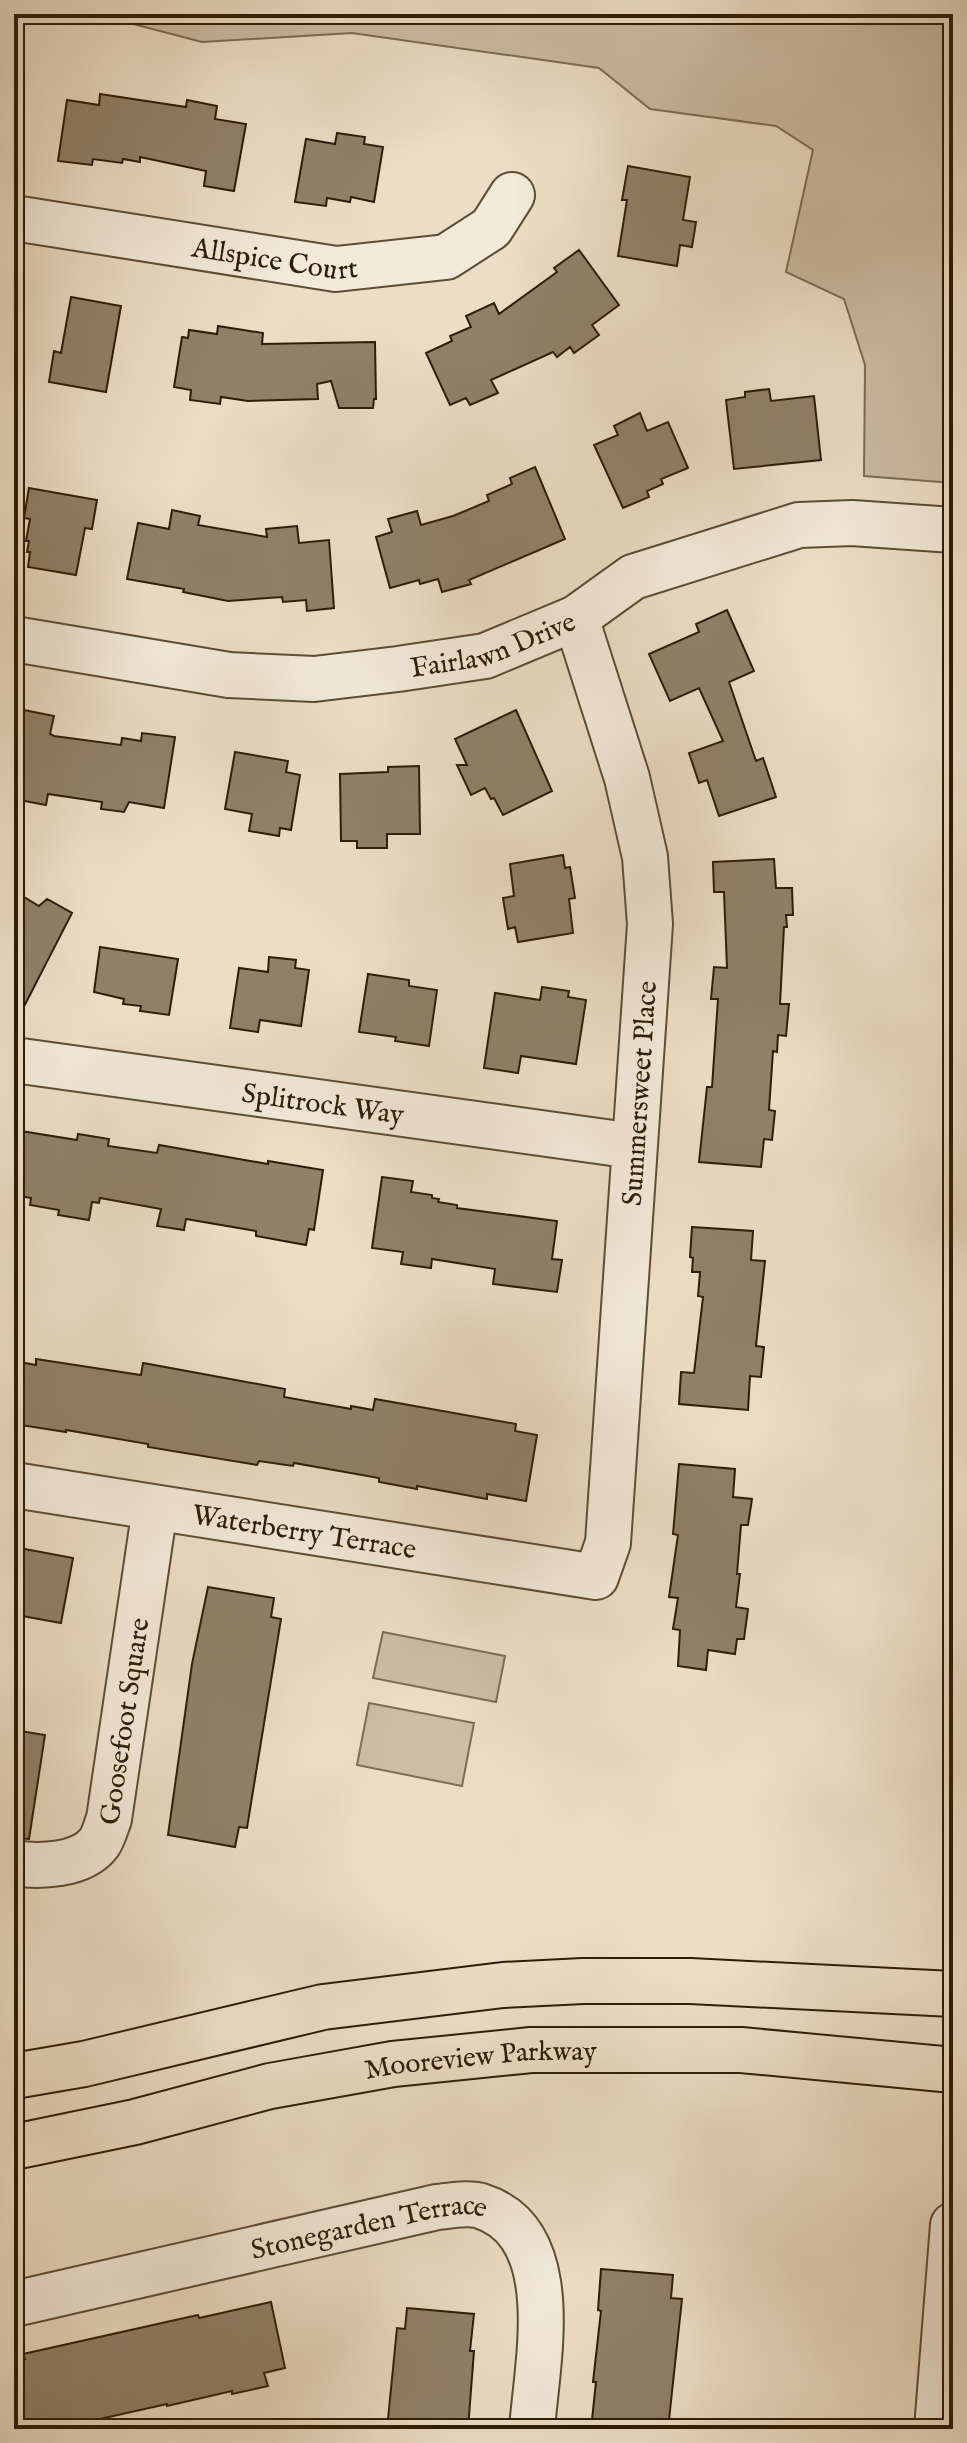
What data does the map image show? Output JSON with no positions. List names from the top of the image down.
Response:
{
  "streets": {
    "main road": ["Mooreview Parkway"],
    "street": [
      "Allspice Court",
      "Fairlawn Drive",
      "Summersweet Place",
      "Splitrock Way",
      "Waterberry Terrace",
      "Goosefoot Square",
      "Stonegarden Terrace"
    ]
  },
  "crossings": [
    ["Fairlawn Drive", "Summersweet Place"],
    ["Summersweet Place", "Splitrock Way"],
    ["Summersweet Place", "Waterberry Terrace"],
    ["Waterberry Terrace", "Goosefoot Square"]
  ]
}
